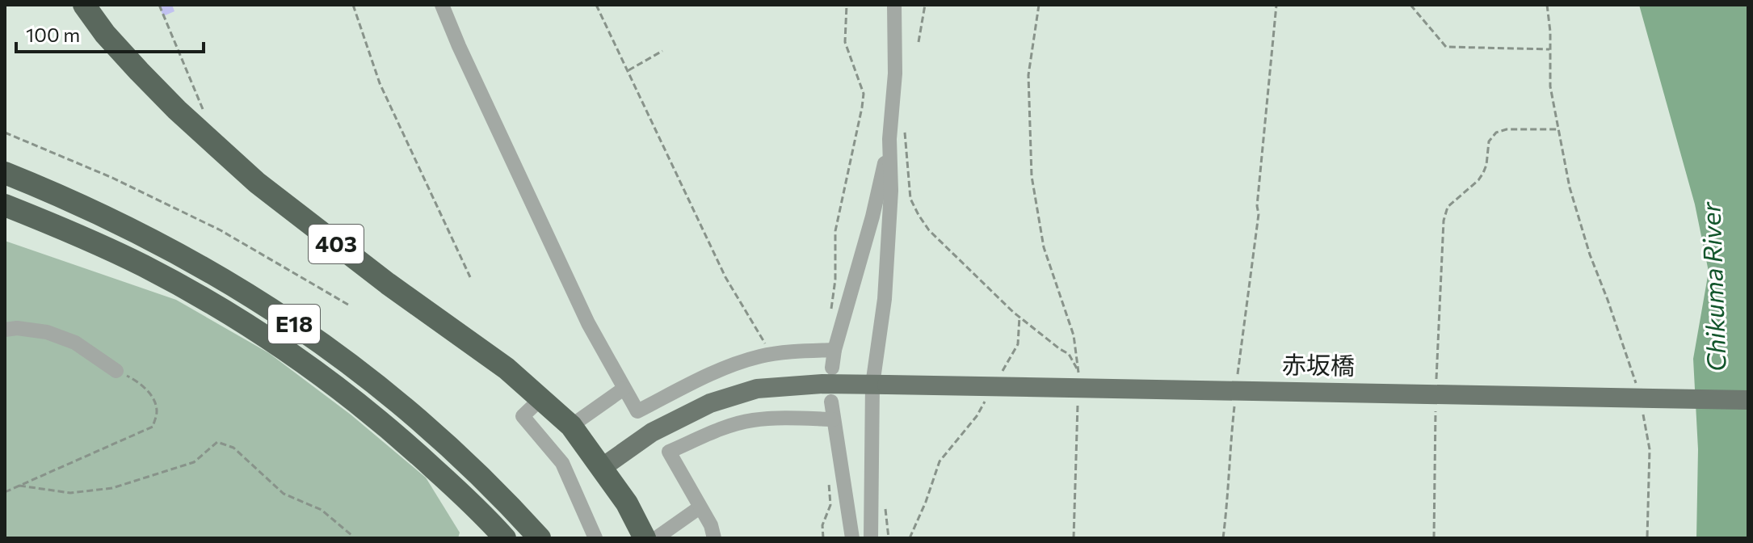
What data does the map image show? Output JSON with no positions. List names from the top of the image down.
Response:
{
  "streets": {
    "highway": ["403", "E18"],
    "main road": ["赤坂橋"]
  },
  "crossings": [
    ["403", "赤坂橋"]
  ],
  "water": ["Chikuma River"],
  "scale_bar": "100 m"
}
